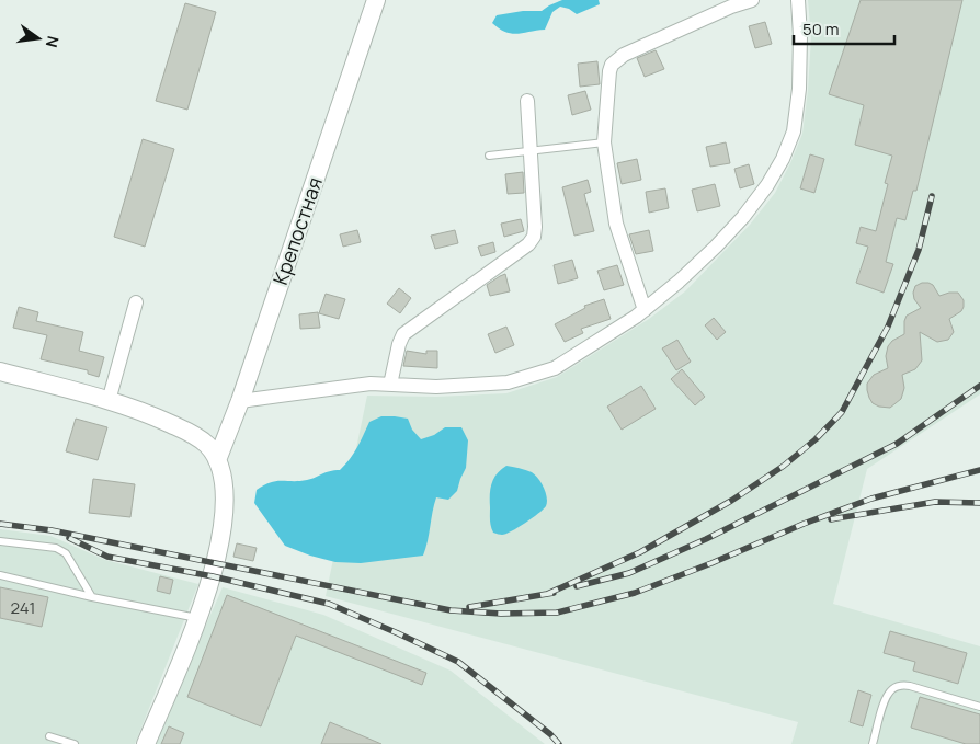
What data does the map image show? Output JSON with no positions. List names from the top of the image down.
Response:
{
  "streets": {
    "street": ["Крепостная"]
  },
  "house_numbers": ["241"],
  "scale_bar": "50 m",
  "north": "right"
}
